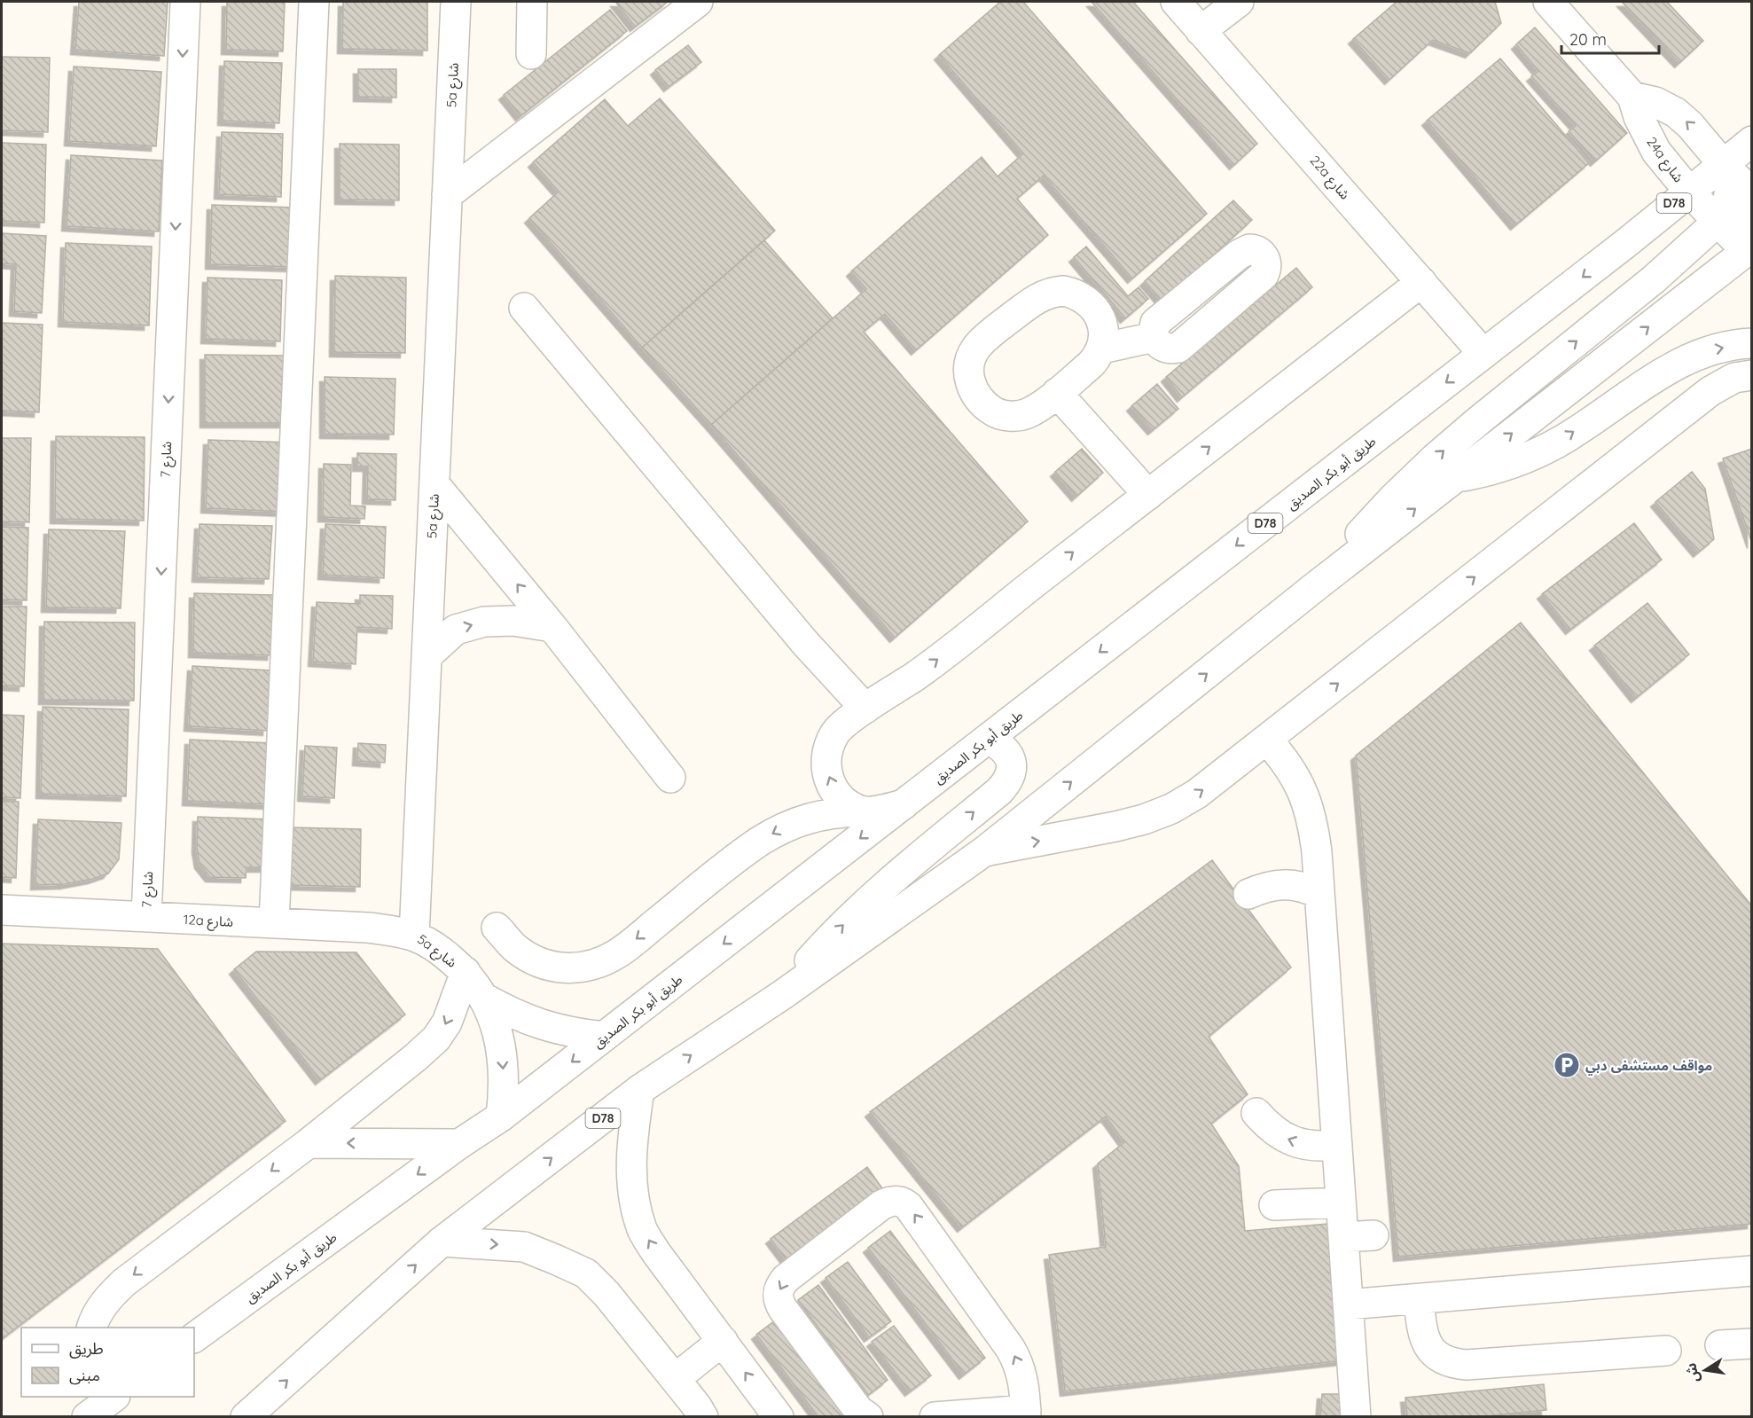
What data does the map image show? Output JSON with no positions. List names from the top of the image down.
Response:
{
  "streets": {
    "main road": [
      "5a شارع",
      "24a شارع",
      "22a شارع",
      "D78",
      "شارع 7",
      "طريق أبو بكر الصديق",
      "12a شارع"
    ]
  },
  "crossings": [
    ["5a شارع", "طريق أبو بكر الصديق"],
    ["5a شارع", "12a شارع"],
    ["24a شارع", "D78"],
    ["24a شارع", "طريق أبو بكر الصديق"],
    ["22a شارع", "طريق أبو بكر الصديق"],
    ["شارع 7", "12a شارع"]
  ],
  "places": {
    "parking": ["مواقف مستشفى دبي"]
  },
  "legend": ["طريق", "مبنى"],
  "scale_bar": "20 m",
  "north": "left"
}
